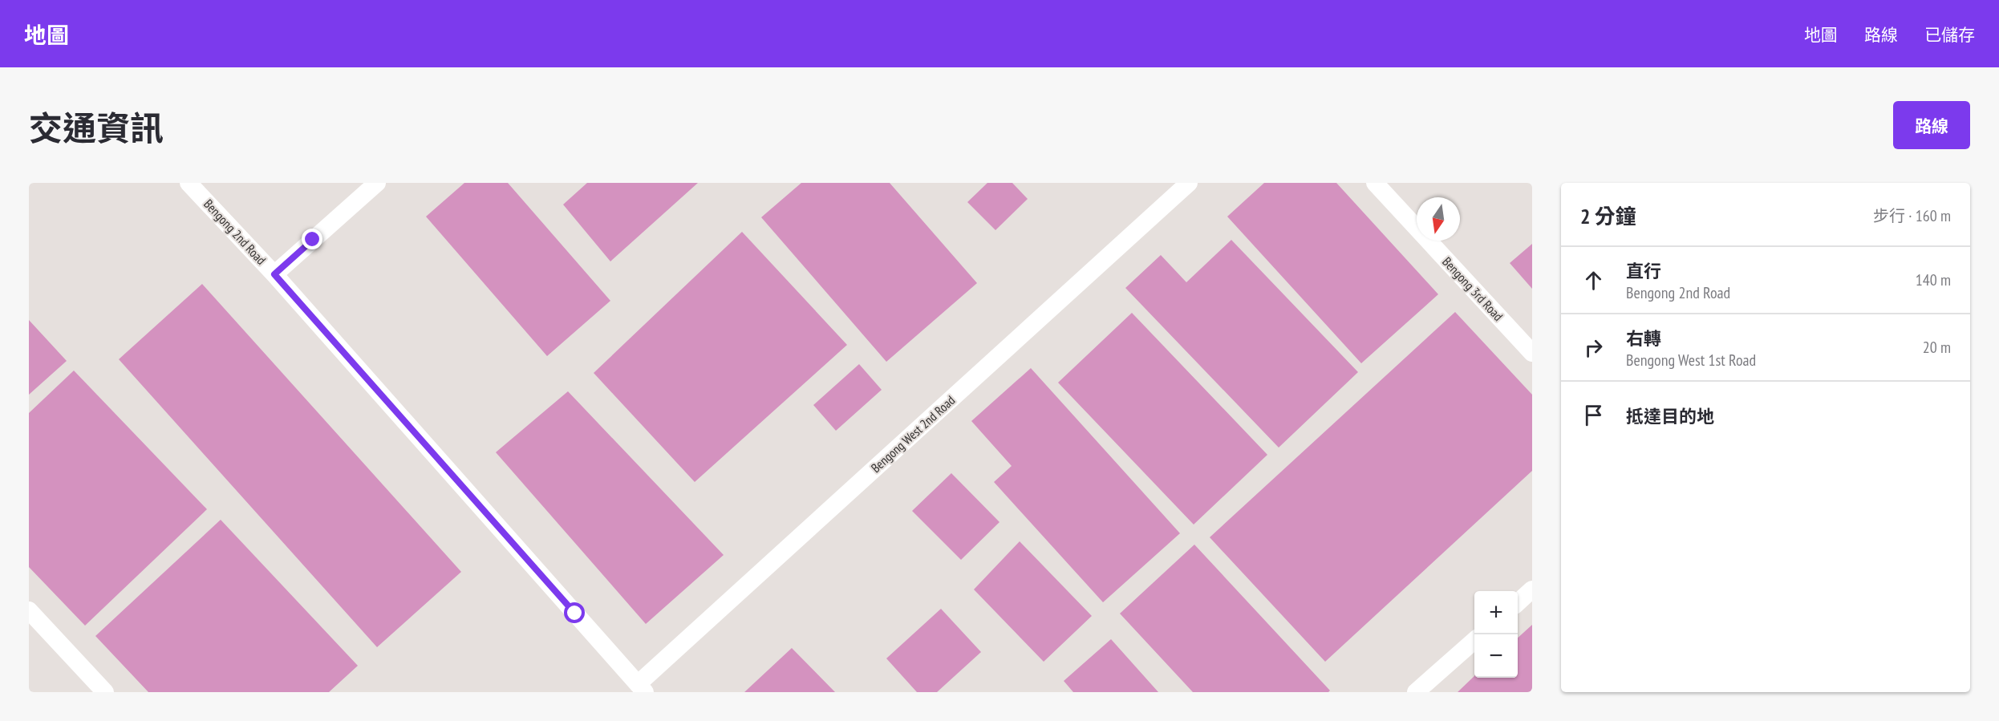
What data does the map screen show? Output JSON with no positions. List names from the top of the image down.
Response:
{
  "streets": {
    "street": ["Bengong 2nd Road", "Bengong 3rd Road", "Bengong West 2nd Road"]
  },
  "crossings": [
    ["Bengong 2nd Road", "Bengong West 2nd Road"]
  ],
  "north": "bottom",
  "page": {
    "header": "地圖",
    "nav": ["地圖", "路線", "已儲存"],
    "title": "交通資訊",
    "buttons": "路線",
    "heading": ["2 分鐘", "步行 · 160 m"],
    "list": [
      ["直行", "Bengong 2nd Road", "140 m"],
      ["右轉", "Bengong West 1st Road", "20 m"],
      "抵達目的地"
    ],
    "map_buttons": ["+", "−"]
  }
}
